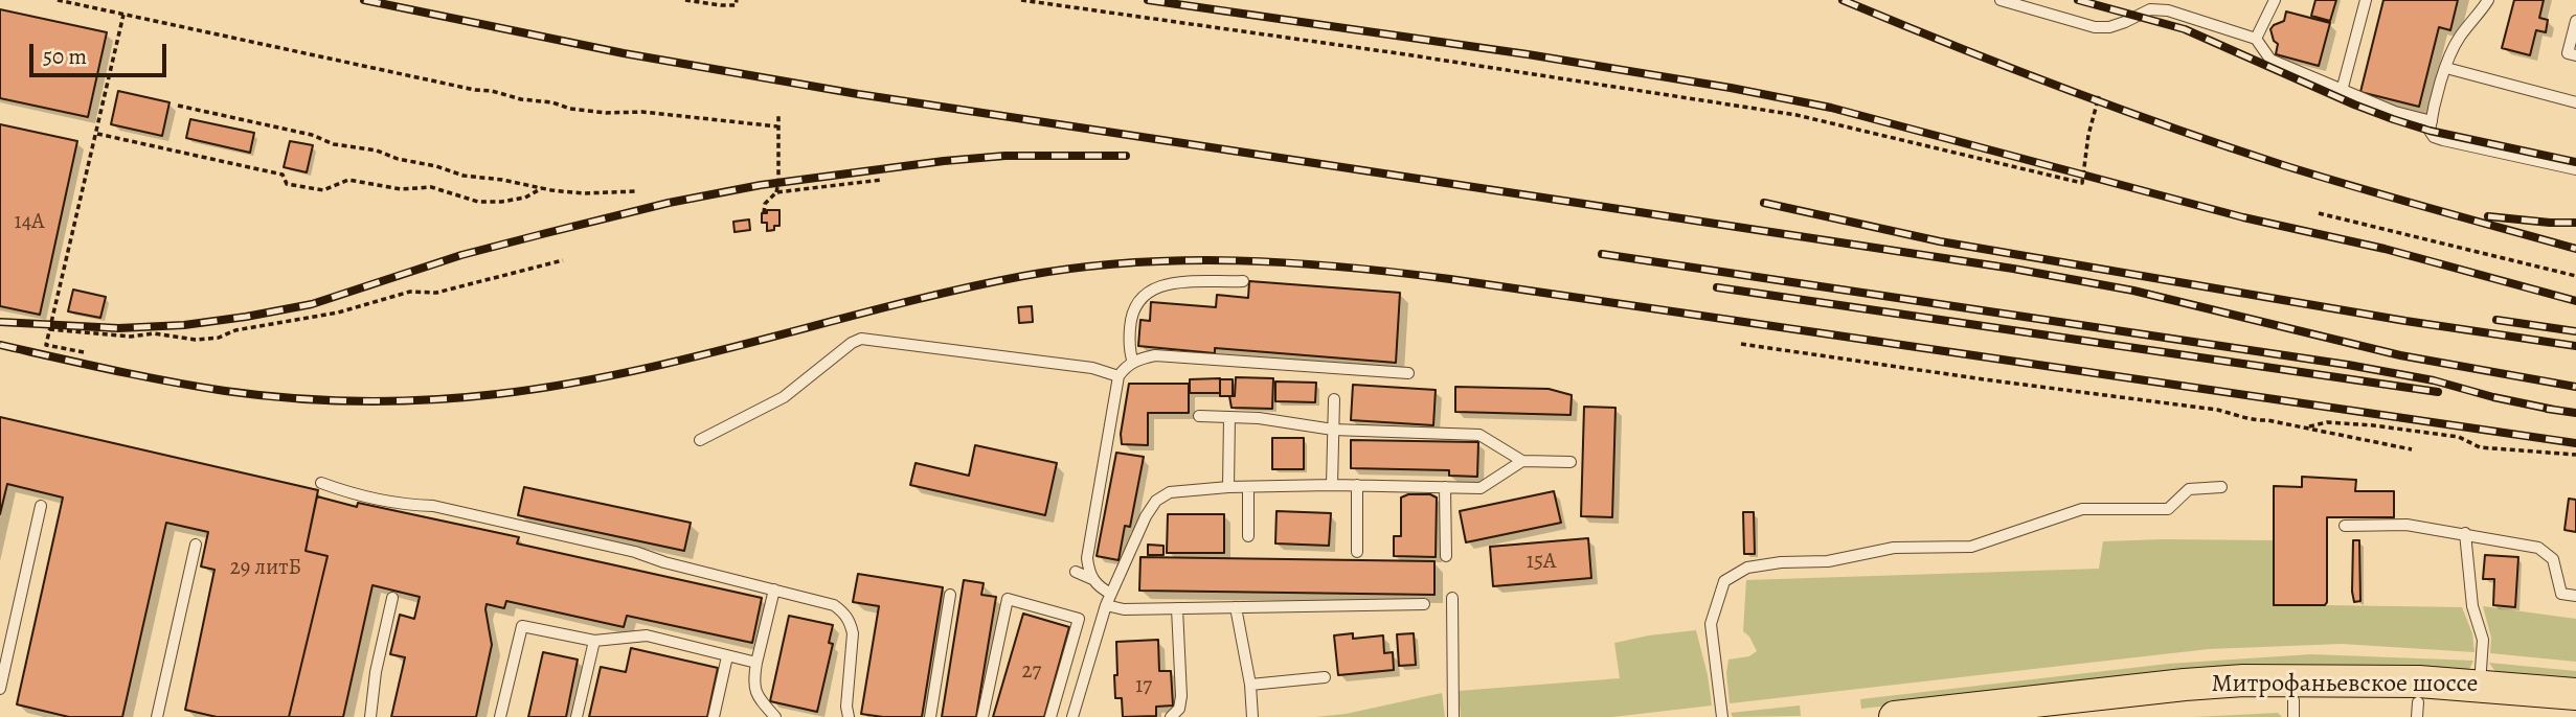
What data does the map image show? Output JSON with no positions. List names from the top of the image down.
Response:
{
  "streets": {
    "main road": ["Митрофаньевское шоссе"]
  },
  "house_numbers": [
    "14А",
    "15А",
    "29 литБ",
    "27",
    "17"
  ],
  "scale_bar": "50 m"
}
